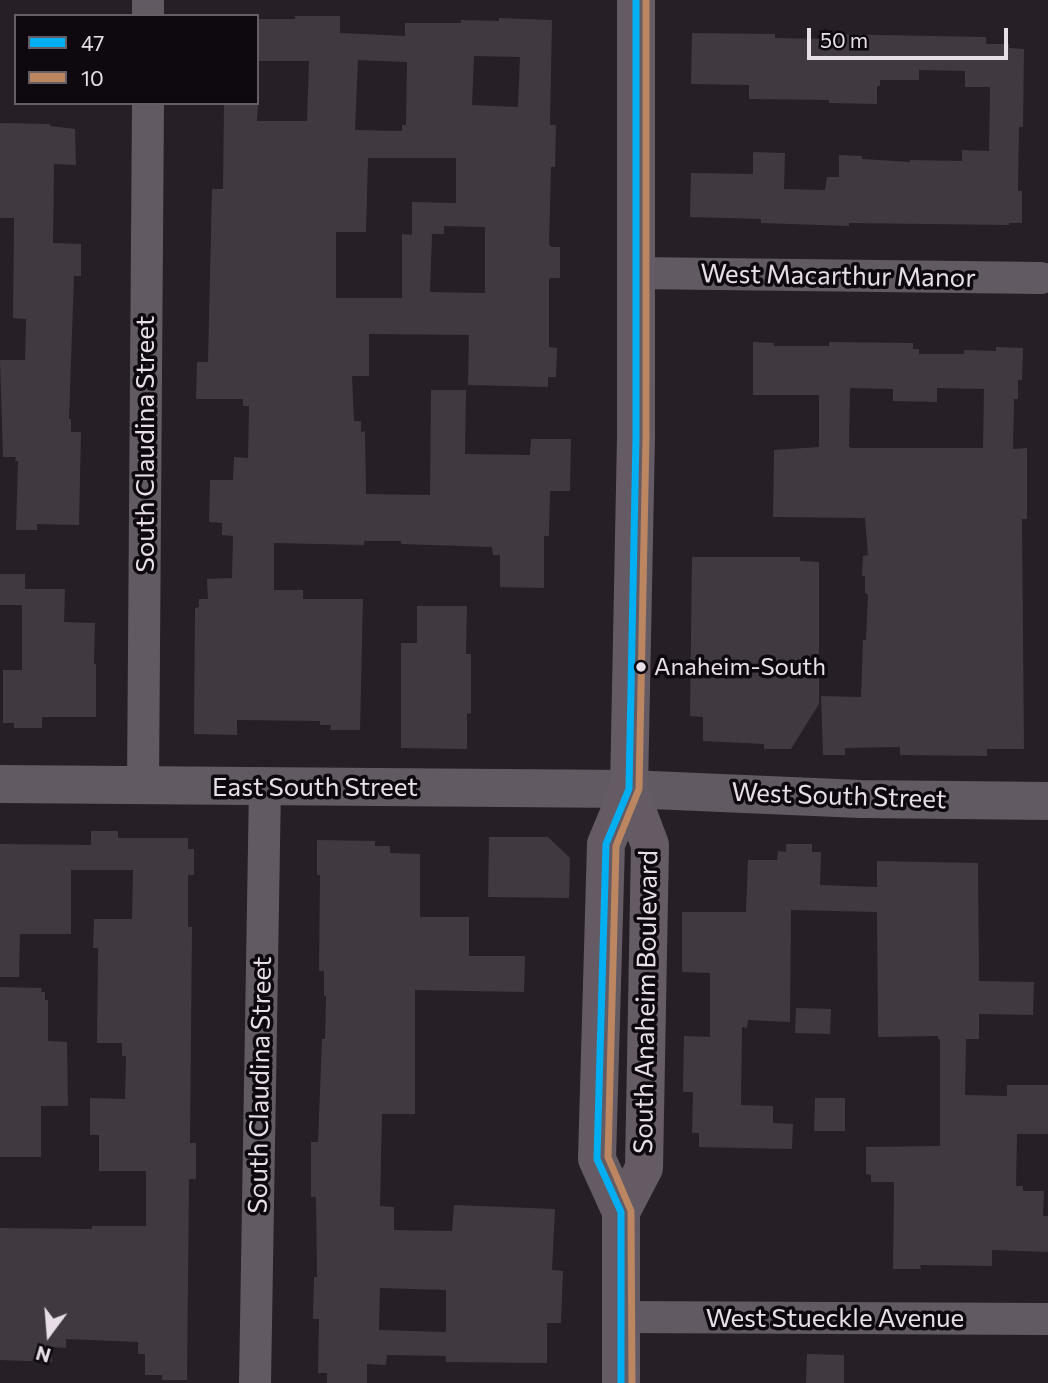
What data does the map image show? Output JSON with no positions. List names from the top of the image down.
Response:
{
  "streets": {
    "main road": ["South Anaheim Boulevard"],
    "street": [
      "West Macarthur Manor",
      "South Claudina Street",
      "East South Street",
      "West South Street",
      "West Stueckle Avenue"
    ]
  },
  "crossings": [
    ["West Macarthur Manor", "South Anaheim Boulevard"],
    ["South Claudina Street", "East South Street"],
    ["East South Street", "West South Street"],
    ["East South Street", "South Anaheim Boulevard"],
    ["West South Street", "South Anaheim Boulevard"],
    ["South Anaheim Boulevard", "West Stueckle Avenue"]
  ],
  "places": ["Anaheim-South"],
  "lines": ["transit line 47", "transit line 10"],
  "legend": ["47", "10"],
  "scale_bar": "50 m",
  "north": "bottom"
}
